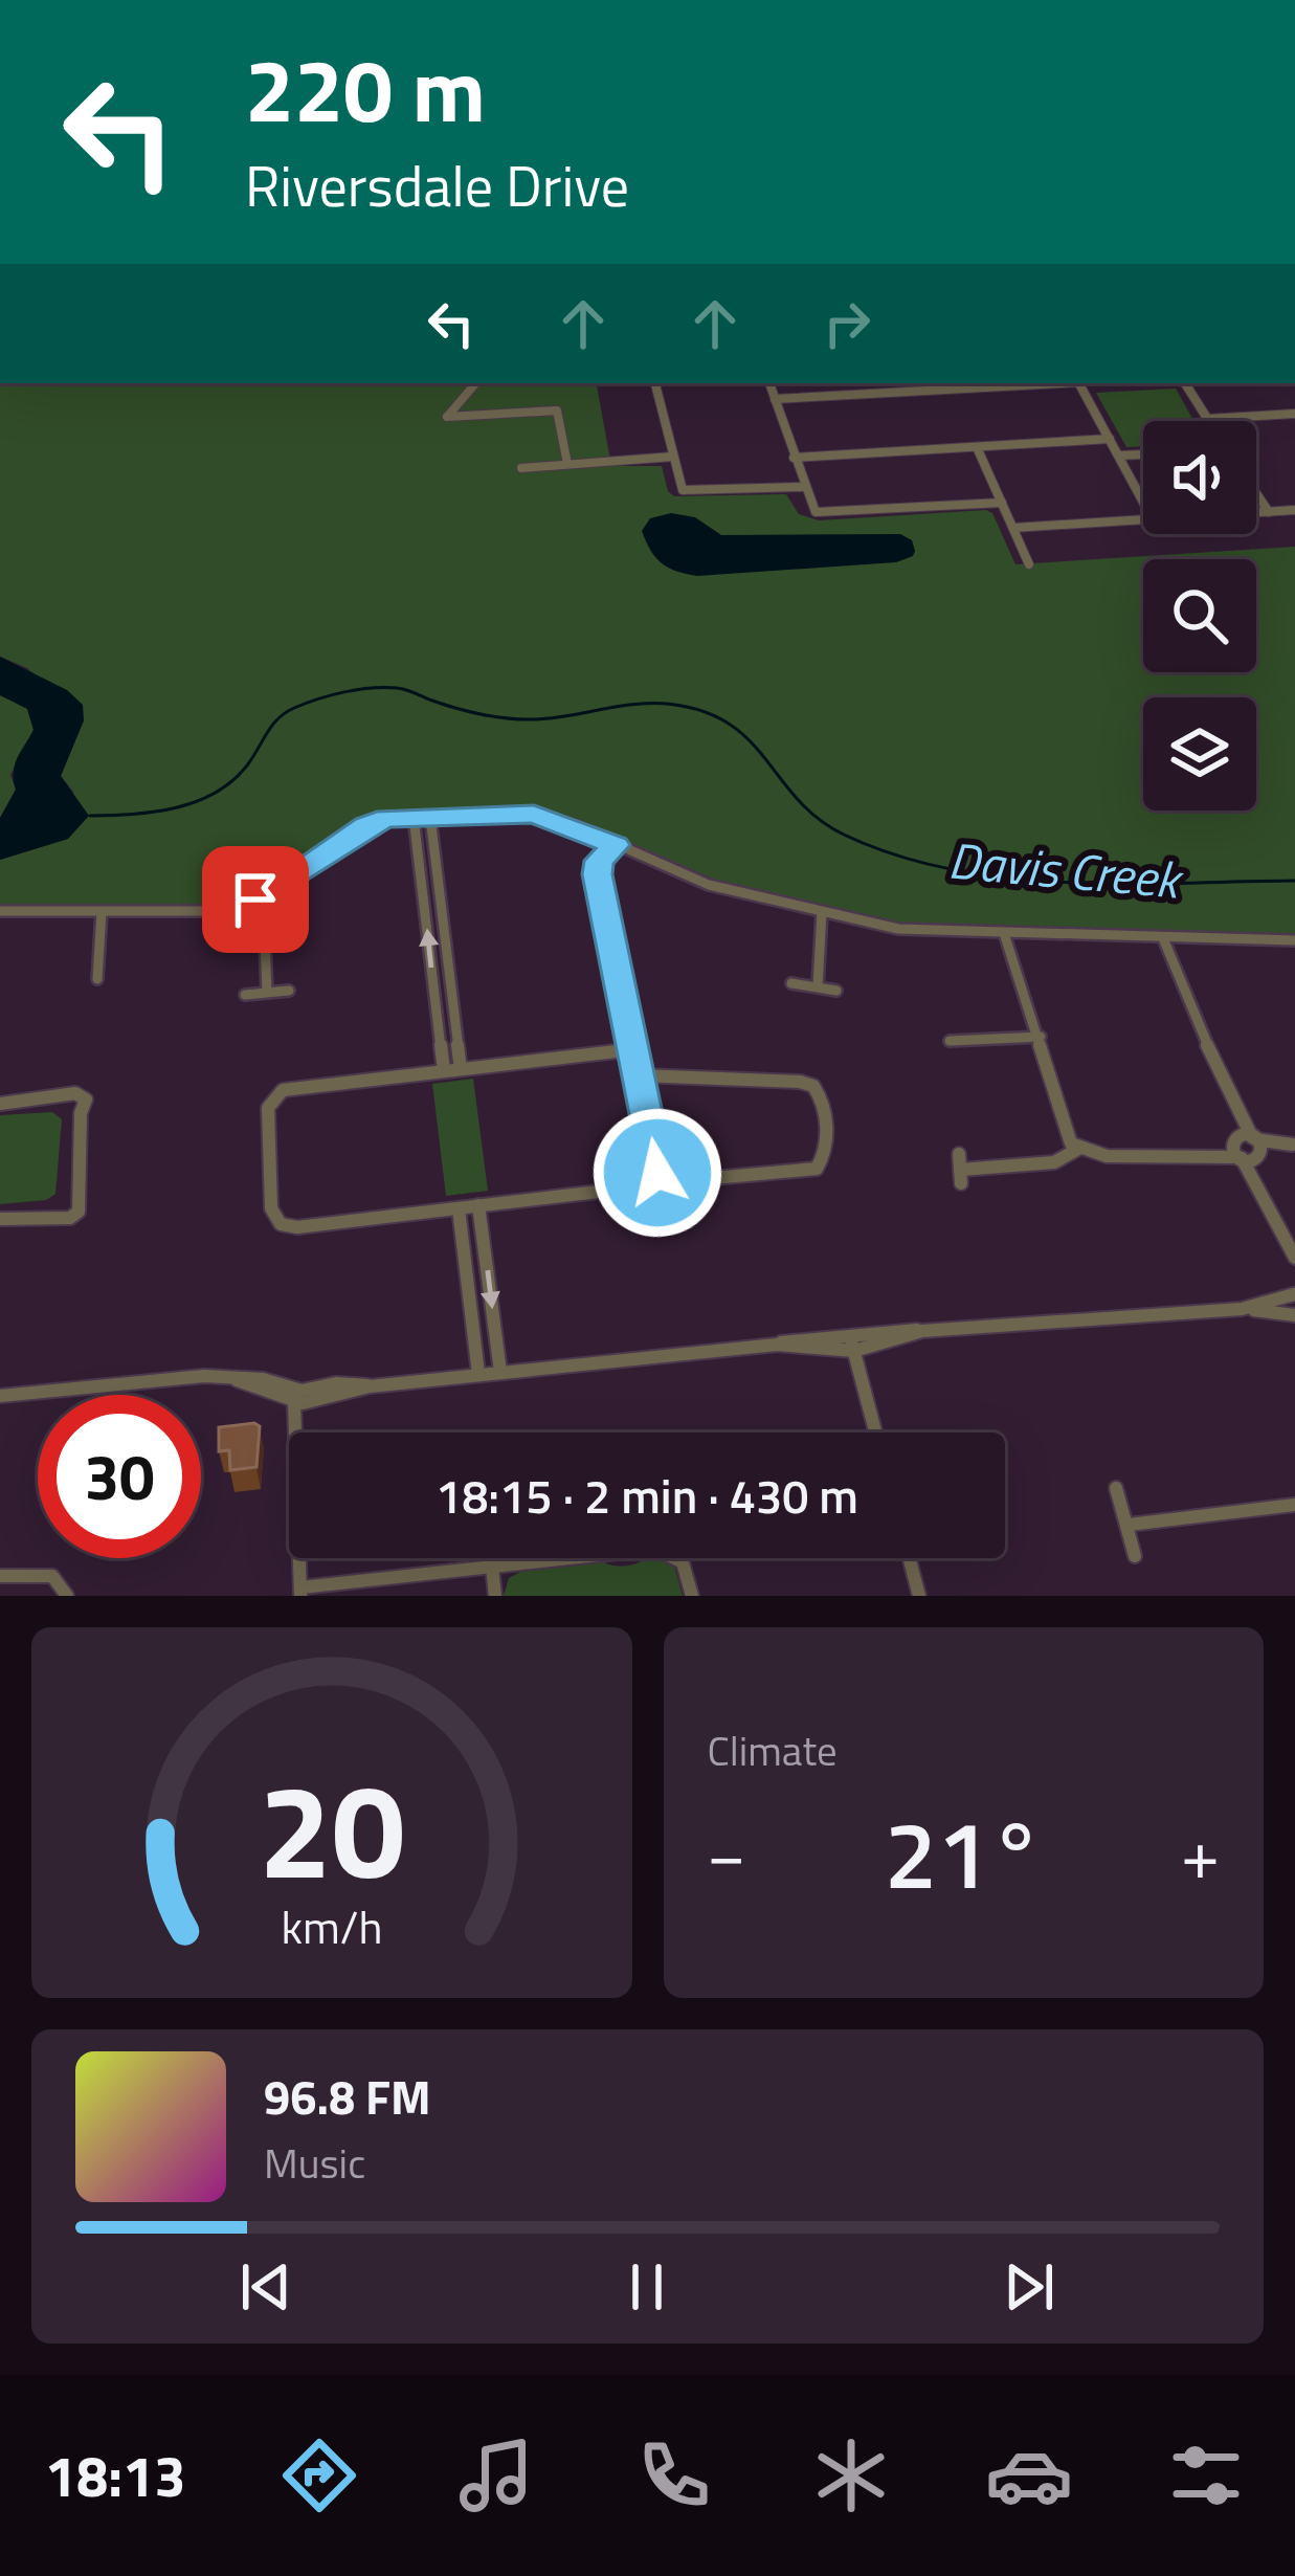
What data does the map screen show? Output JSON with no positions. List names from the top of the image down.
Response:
{
  "water": ["Davis Creek"],
  "page": {
    "turn": ["220 m", "Riversdale Drive"],
    "limit": "30",
    "trip": "18:15 · 2 min · 430 m",
    "tile": "Climate",
    "heat": ["−", "21°", "+"],
    "song": ["96.8 FM", "Music"],
    "tabs": "18:13",
    "gauge": ["20", "km/h"]
  }
}
